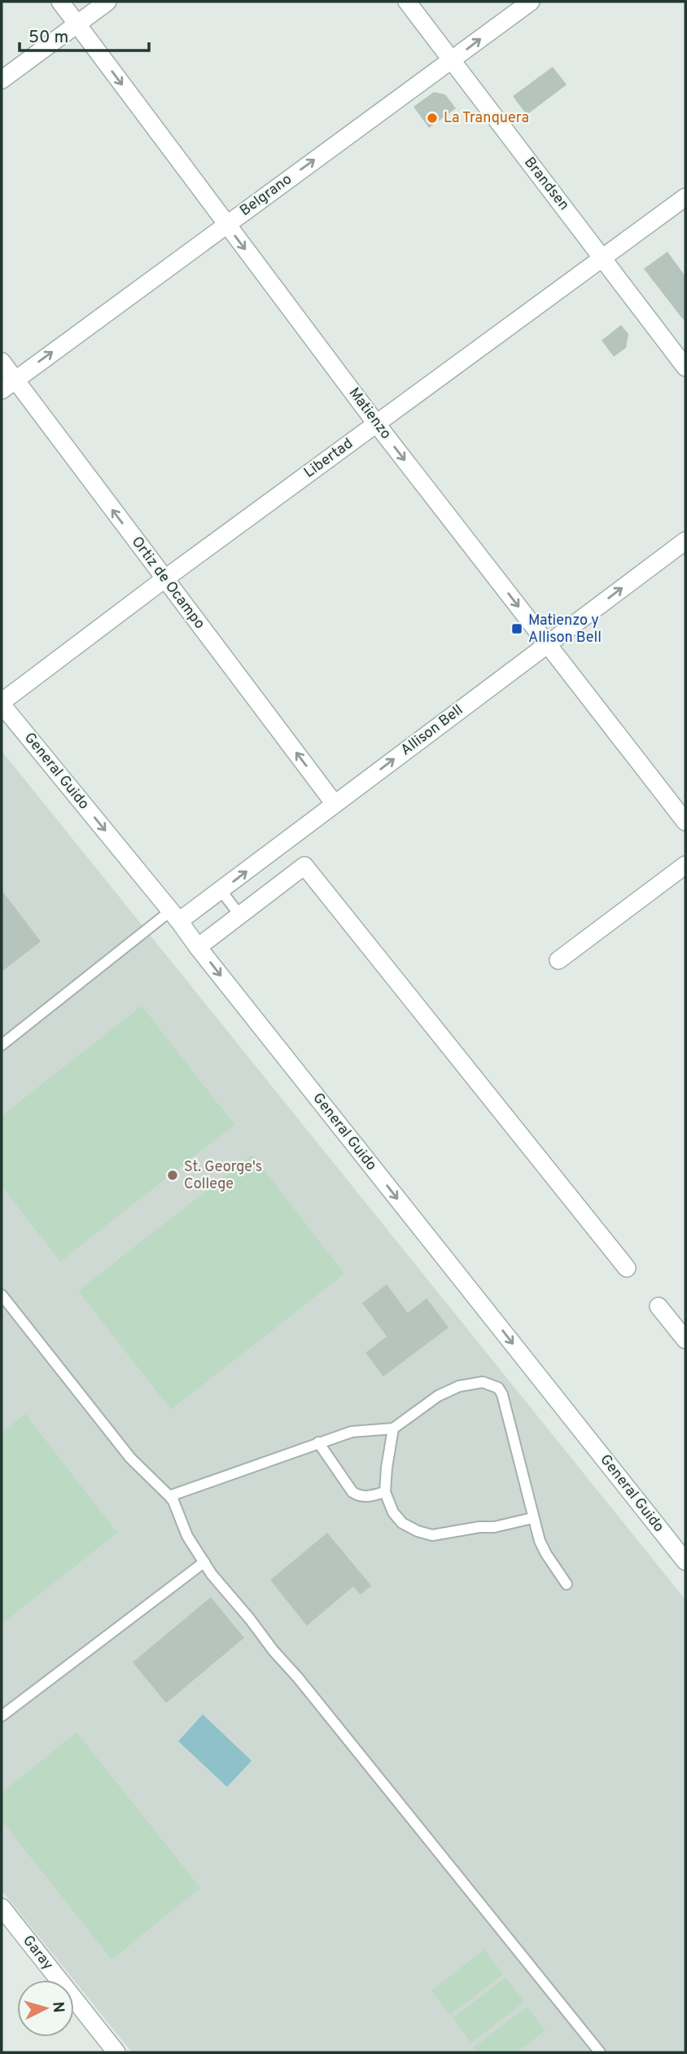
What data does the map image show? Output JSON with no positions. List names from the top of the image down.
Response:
{
  "streets": {
    "street": [
      "Brandsen",
      "Belgrano",
      "Matienzo",
      "Libertad",
      "Ortiz de Ocampo",
      "Allison Bell",
      "General Guido",
      "Garay"
    ]
  },
  "crossings": [
    ["Brandsen", "Belgrano"],
    ["Brandsen", "Libertad"],
    ["Belgrano", "Matienzo"],
    ["Belgrano", "Ortiz de Ocampo"],
    ["Matienzo", "Libertad"],
    ["Matienzo", "Allison Bell"],
    ["Libertad", "Ortiz de Ocampo"],
    ["Libertad", "General Guido"],
    ["Ortiz de Ocampo", "Allison Bell"],
    ["Allison Bell", "General Guido"]
  ],
  "one_way": [
    "Belgrano",
    "Matienzo",
    "Ortiz de Ocampo",
    "Allison Bell",
    "General Guido"
  ],
  "places": {
    "other": ["La Tranquera", "St. George's College"],
    "transit": ["Matienzo y Allison Bell"]
  },
  "scale_bar": "50 m",
  "north": "right"
}
